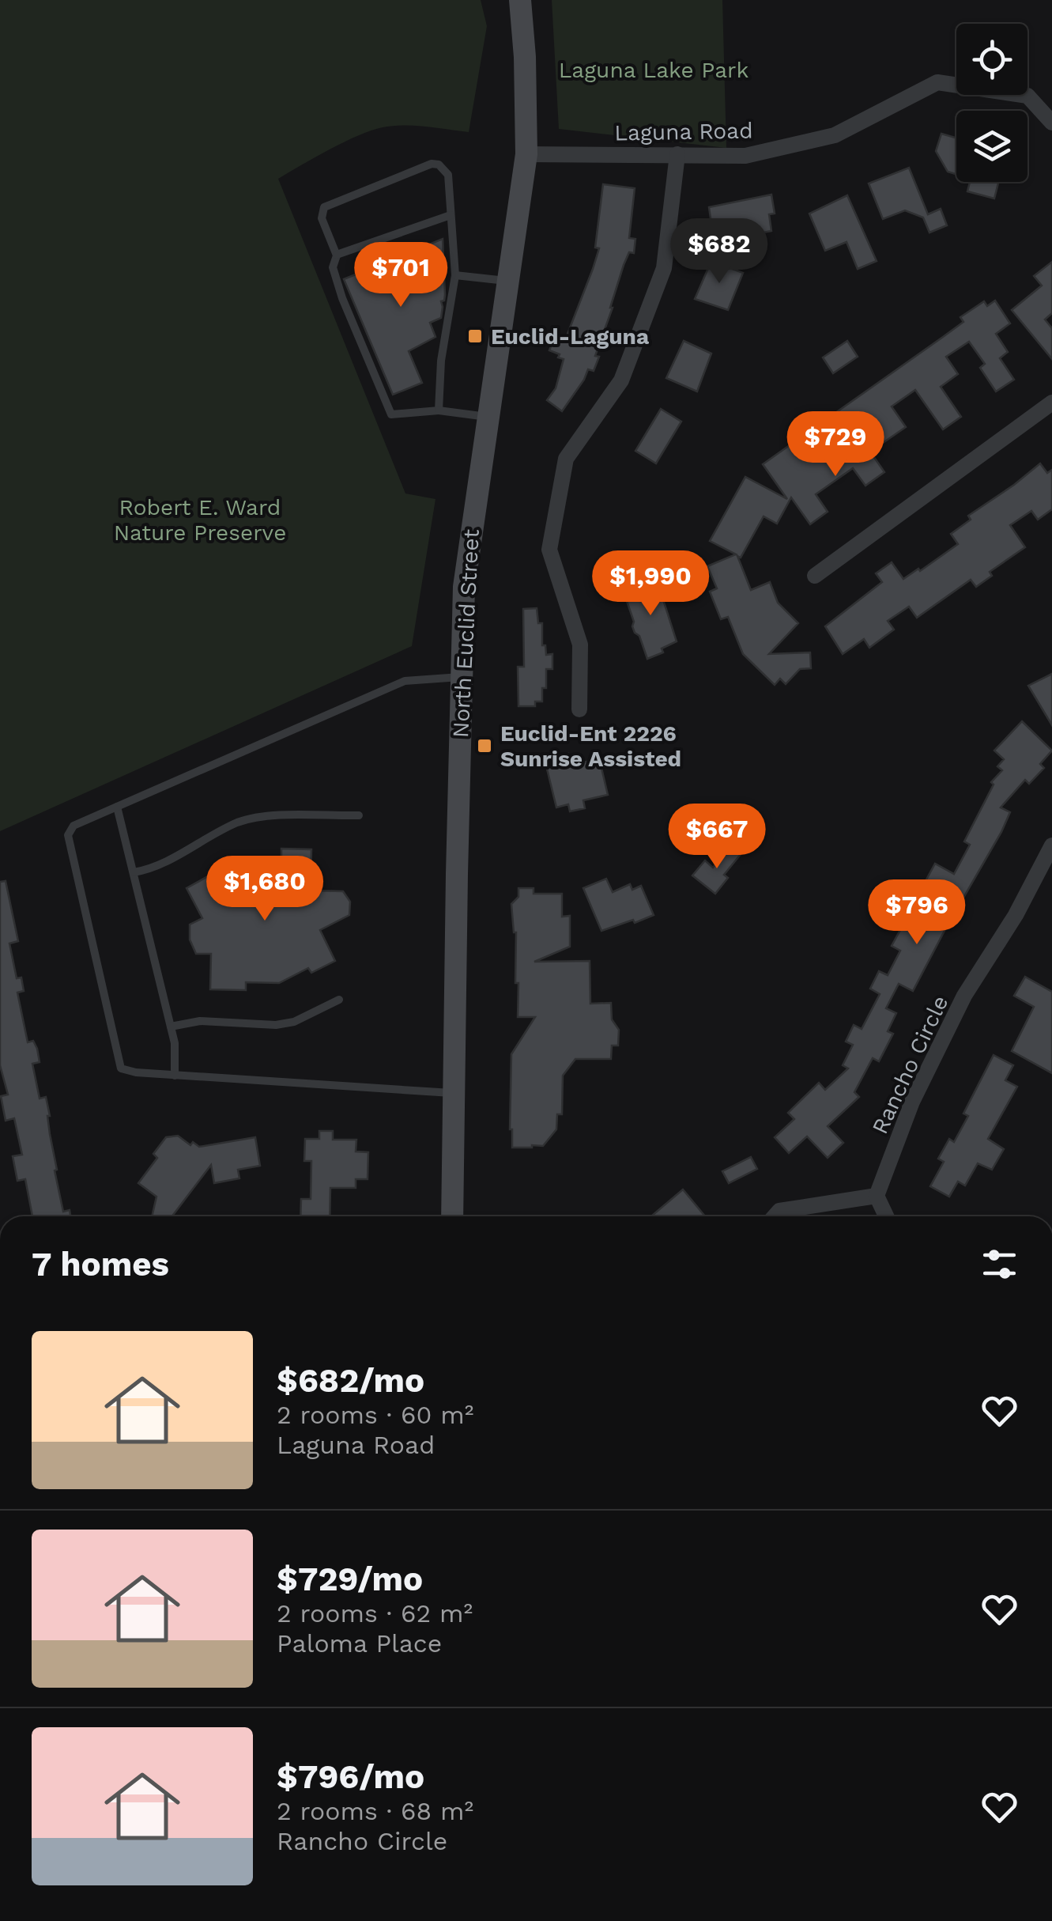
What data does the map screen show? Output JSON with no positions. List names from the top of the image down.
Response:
{
  "streets": {
    "main road": ["North Euclid Street"],
    "street": ["Laguna Road", "Rancho Circle"]
  },
  "crossings": [
    ["Laguna Road", "North Euclid Street"]
  ],
  "parks": ["Laguna Lake Park", "Robert E. Ward Nature Preserve"],
  "places": {
    "transit": ["Euclid-Laguna", "Euclid-Ent 2226 Sunrise Assisted"]
  },
  "page": {
    "price": [
      "$682",
      "$701",
      "$729",
      "$1,990",
      "$667",
      "$1,680",
      "$796"
    ],
    "heading": "7 homes",
    "list": [
      {
        "name": "$682/mo",
        "note": "2 rooms · 60 m² · Laguna Road"
      },
      {
        "name": "$729/mo",
        "note": "2 rooms · 62 m² · Paloma Place"
      },
      {
        "name": "$796/mo",
        "note": "2 rooms · 68 m² · Rancho Circle"
      }
    ]
  }
}
